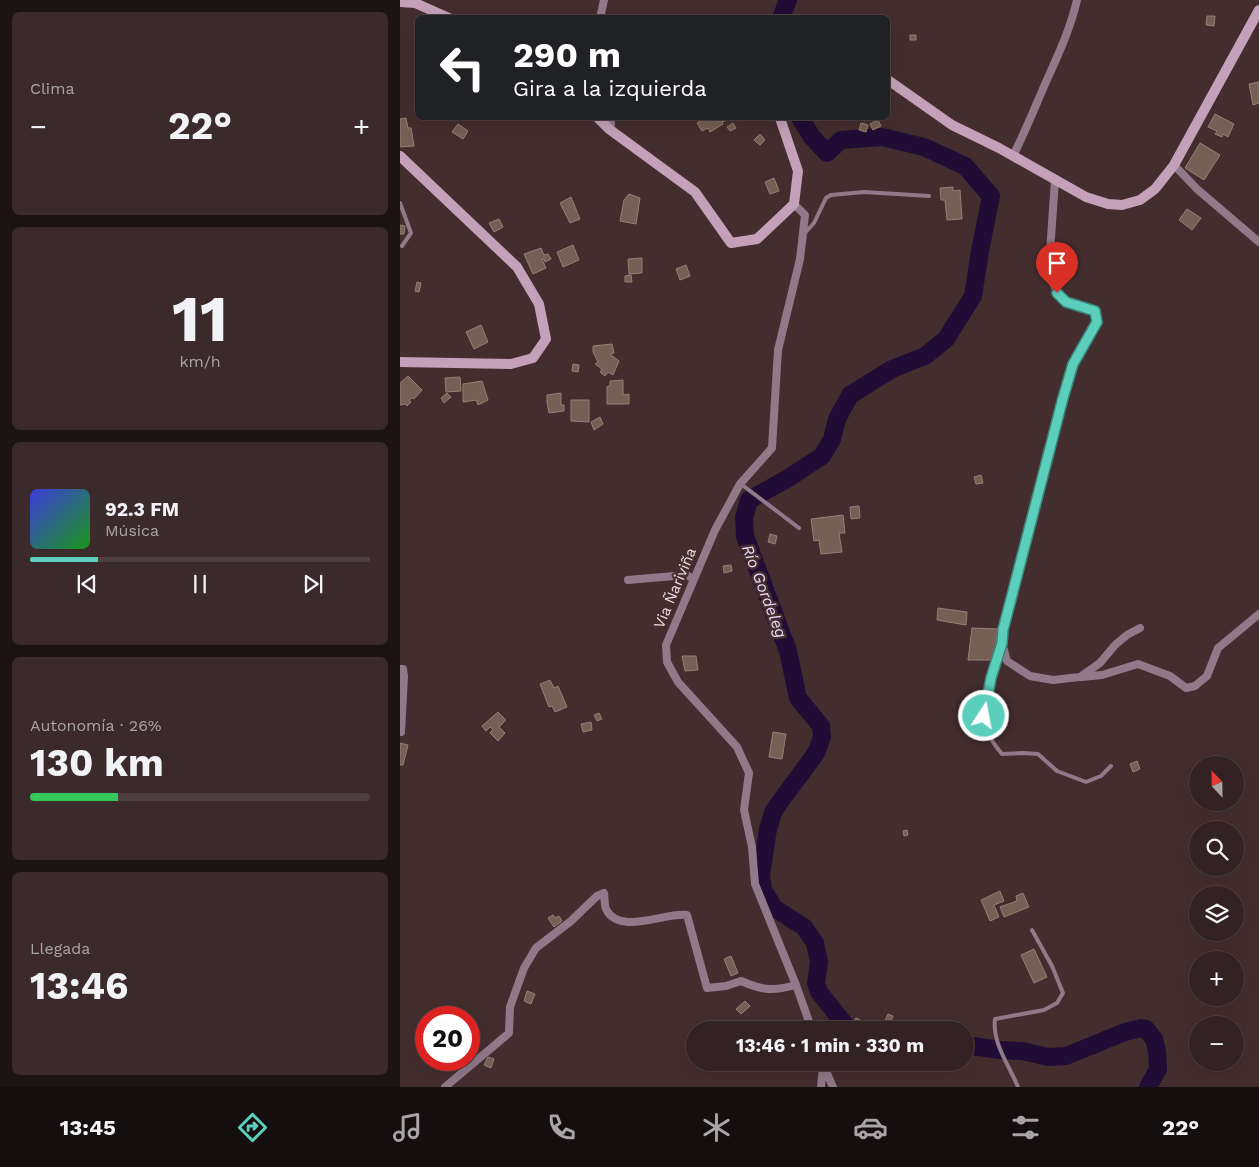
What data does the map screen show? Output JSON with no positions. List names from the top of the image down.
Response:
{
  "streets": {
    "street": ["Via Ñariviña"]
  },
  "water": ["Río Gordeleg"],
  "north": "top",
  "page": {
    "tile": [
      "Clima",
      ["11", "km/h"],
      ["Autonomía · 26%", "130 km"],
      ["Llegada", "13:46"]
    ],
    "turn": ["290 m", "Gira a la izquierda"],
    "heat": ["−", "22°", "+"],
    "song": ["92.3 FM", "Música"],
    "map_buttons": ["+", "−"],
    "limit": "20",
    "trip": "13:46 · 1 min · 330 m",
    "tabs": ["13:45", "22°"]
  }
}
